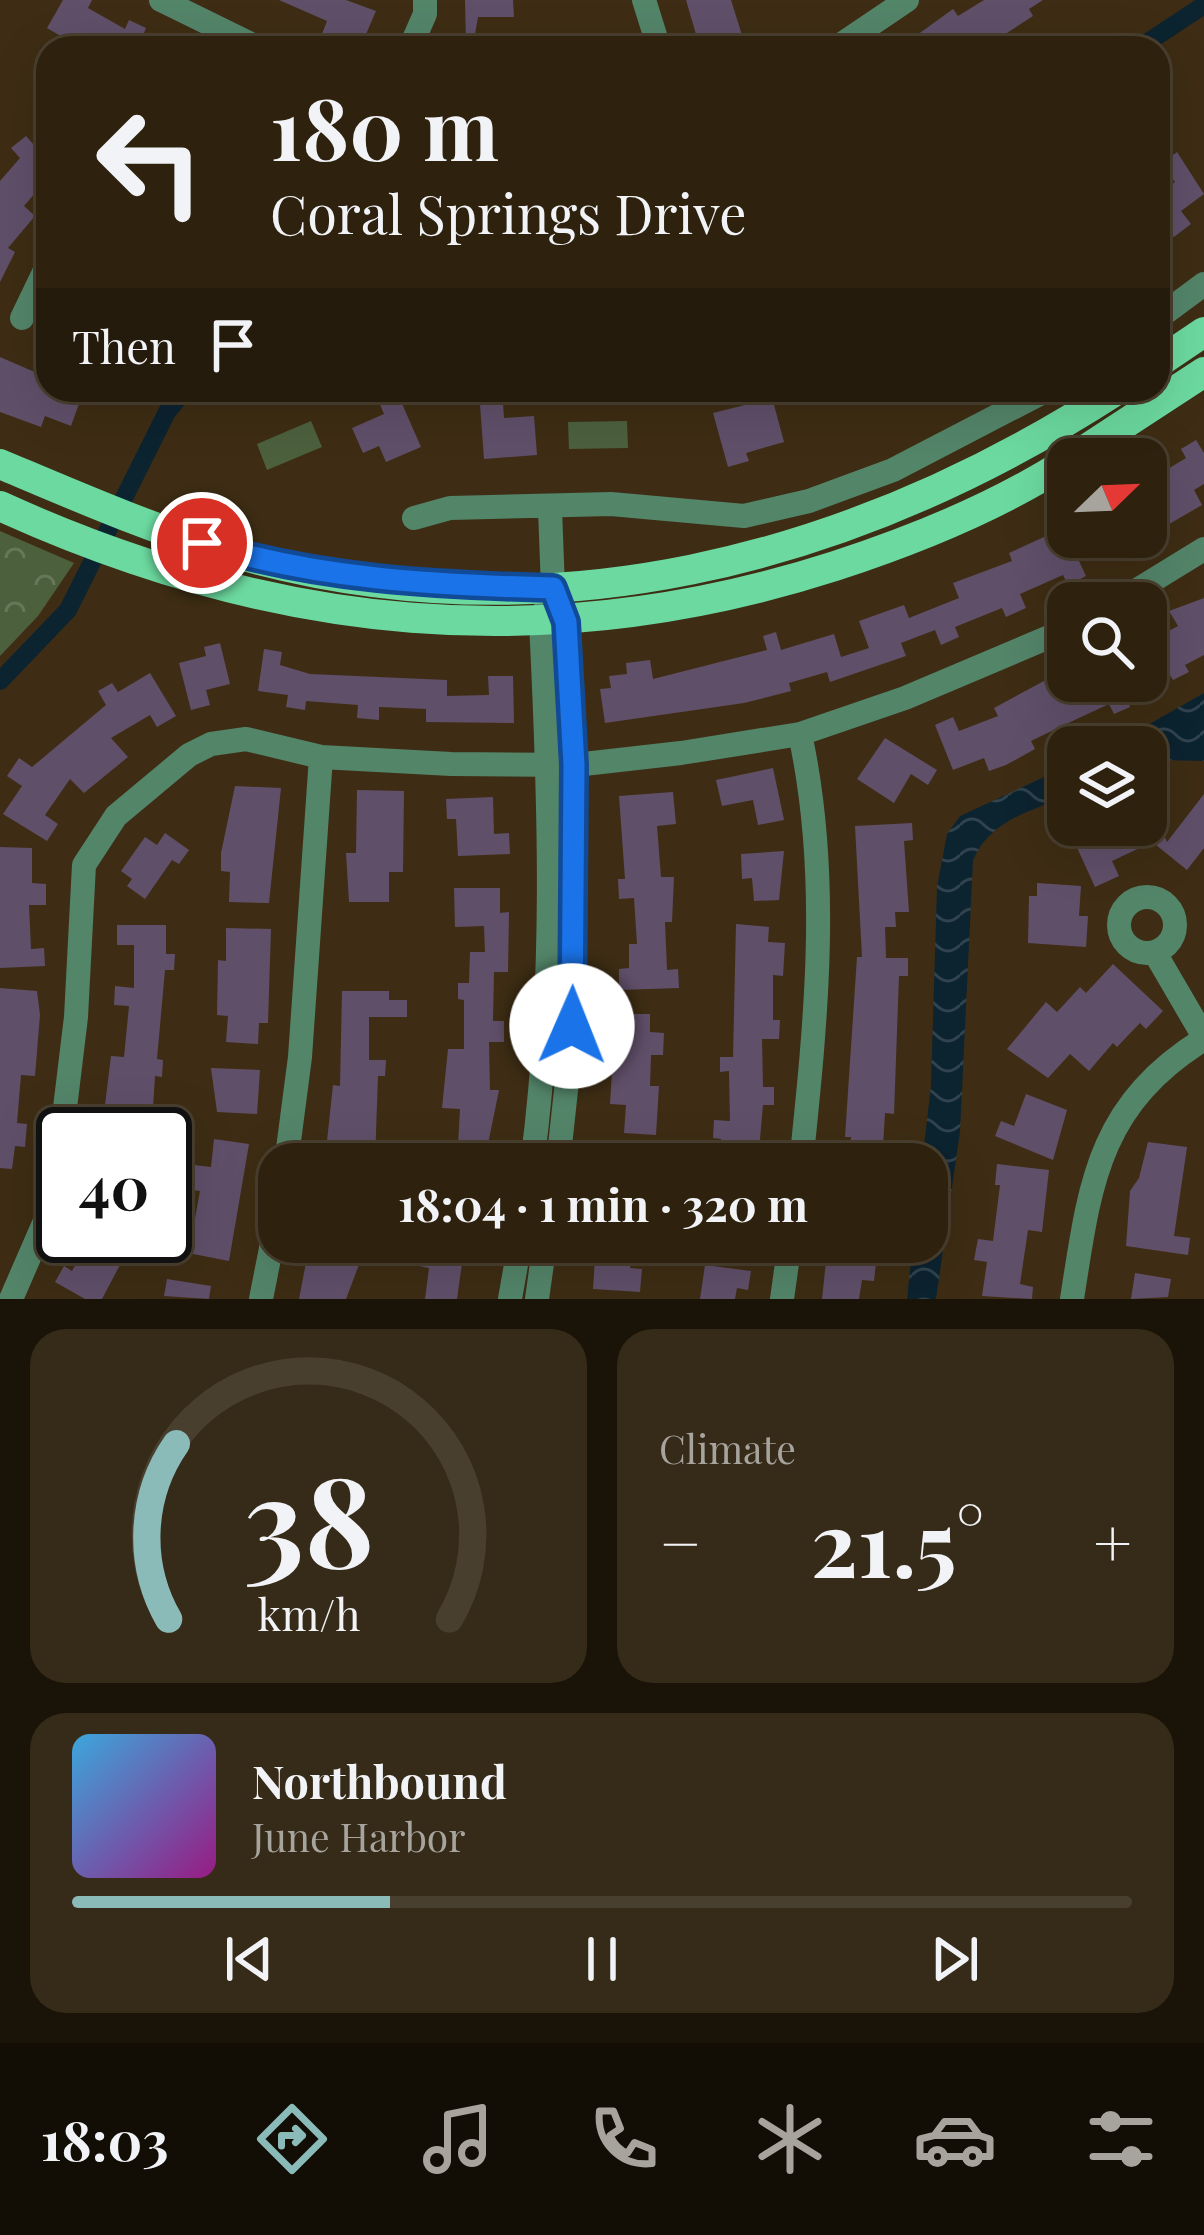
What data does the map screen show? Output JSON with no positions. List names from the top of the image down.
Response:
{
  "north": "top right",
  "page": {
    "turn": ["180 m", "Coral Springs Drive"],
    "then": "Then",
    "limit": "40",
    "trip": "18:04 · 1 min · 320 m",
    "tile": "Climate",
    "heat": ["−", "21.5°", "+"],
    "song": ["Northbound", "June Harbor"],
    "tabs": "18:03",
    "gauge": ["38", "km/h"]
  }
}
